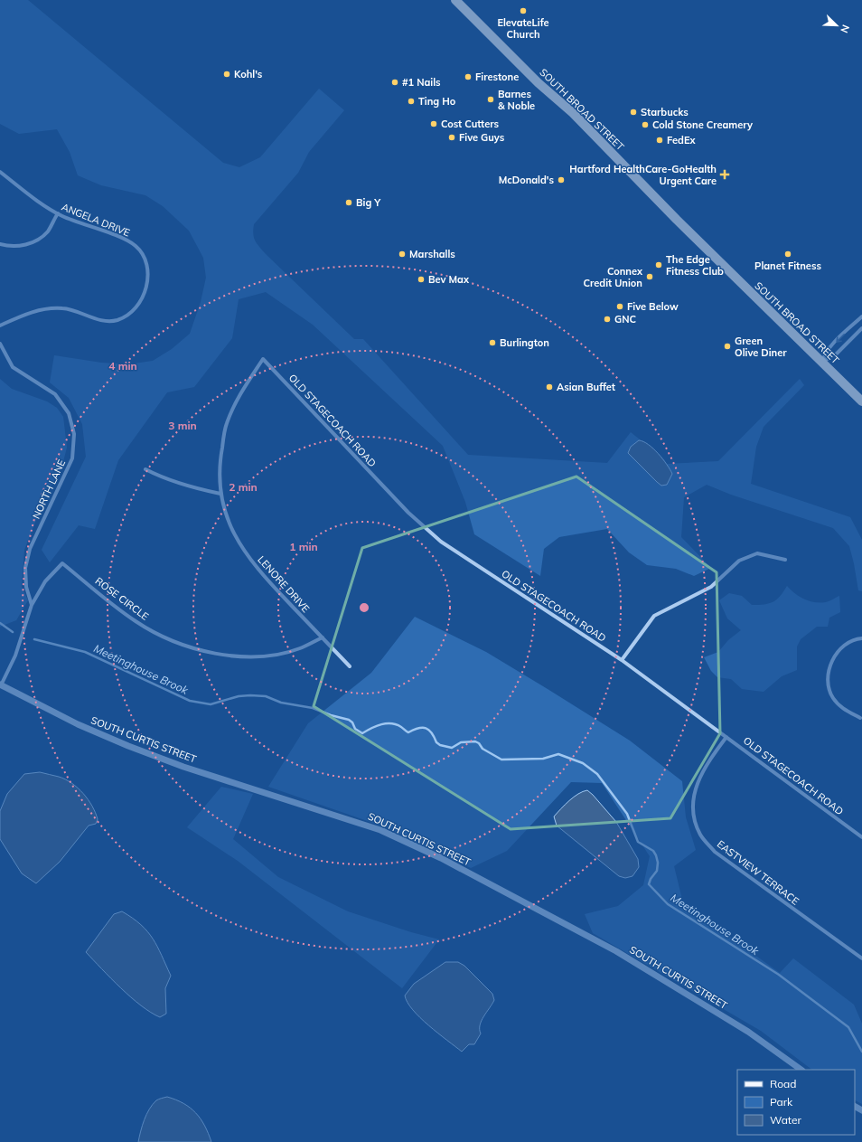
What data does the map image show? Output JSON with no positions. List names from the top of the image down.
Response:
{
  "streets": {
    "main road": ["SOUTH BROAD STREET"],
    "street": [
      "ANGELA DRIVE",
      "OLD STAGECOACH ROAD",
      "NORTH LANE",
      "LENORE DRIVE",
      "ROSE CIRCLE",
      "SOUTH CURTIS STREET",
      "EASTVIEW TERRACE"
    ]
  },
  "crossings": [
    ["OLD STAGECOACH ROAD", "LENORE DRIVE"],
    ["OLD STAGECOACH ROAD", "EASTVIEW TERRACE"],
    ["NORTH LANE", "ROSE CIRCLE"],
    ["LENORE DRIVE", "ROSE CIRCLE"]
  ],
  "water": ["Meetinghouse Brook"],
  "places": {
    "other": [
      "ElevateLife Church",
      "Kohl's",
      "Firestone",
      "#1 Nails",
      "Barnes & Noble",
      "Ting Ho",
      "Starbucks",
      "Cost Cutters",
      "Cold Stone Creamery",
      "Five Guys",
      "FedEx",
      "McDonald's",
      "Big Y",
      "Marshalls",
      "Planet Fitness",
      "The Edge Fitness Club",
      "Connex Credit Union",
      "Bev Max",
      "Five Below",
      "GNC",
      "Burlington",
      "Green Olive Diner",
      "Asian Buffet"
    ],
    "health": ["Hartford HealthCare-GoHealth Urgent Care"]
  },
  "legend": ["Road", "Park", "Water"],
  "north": "bottom right",
  "rings": [
    "4 min",
    "3 min",
    "2 min",
    "1 min"
  ]
}
